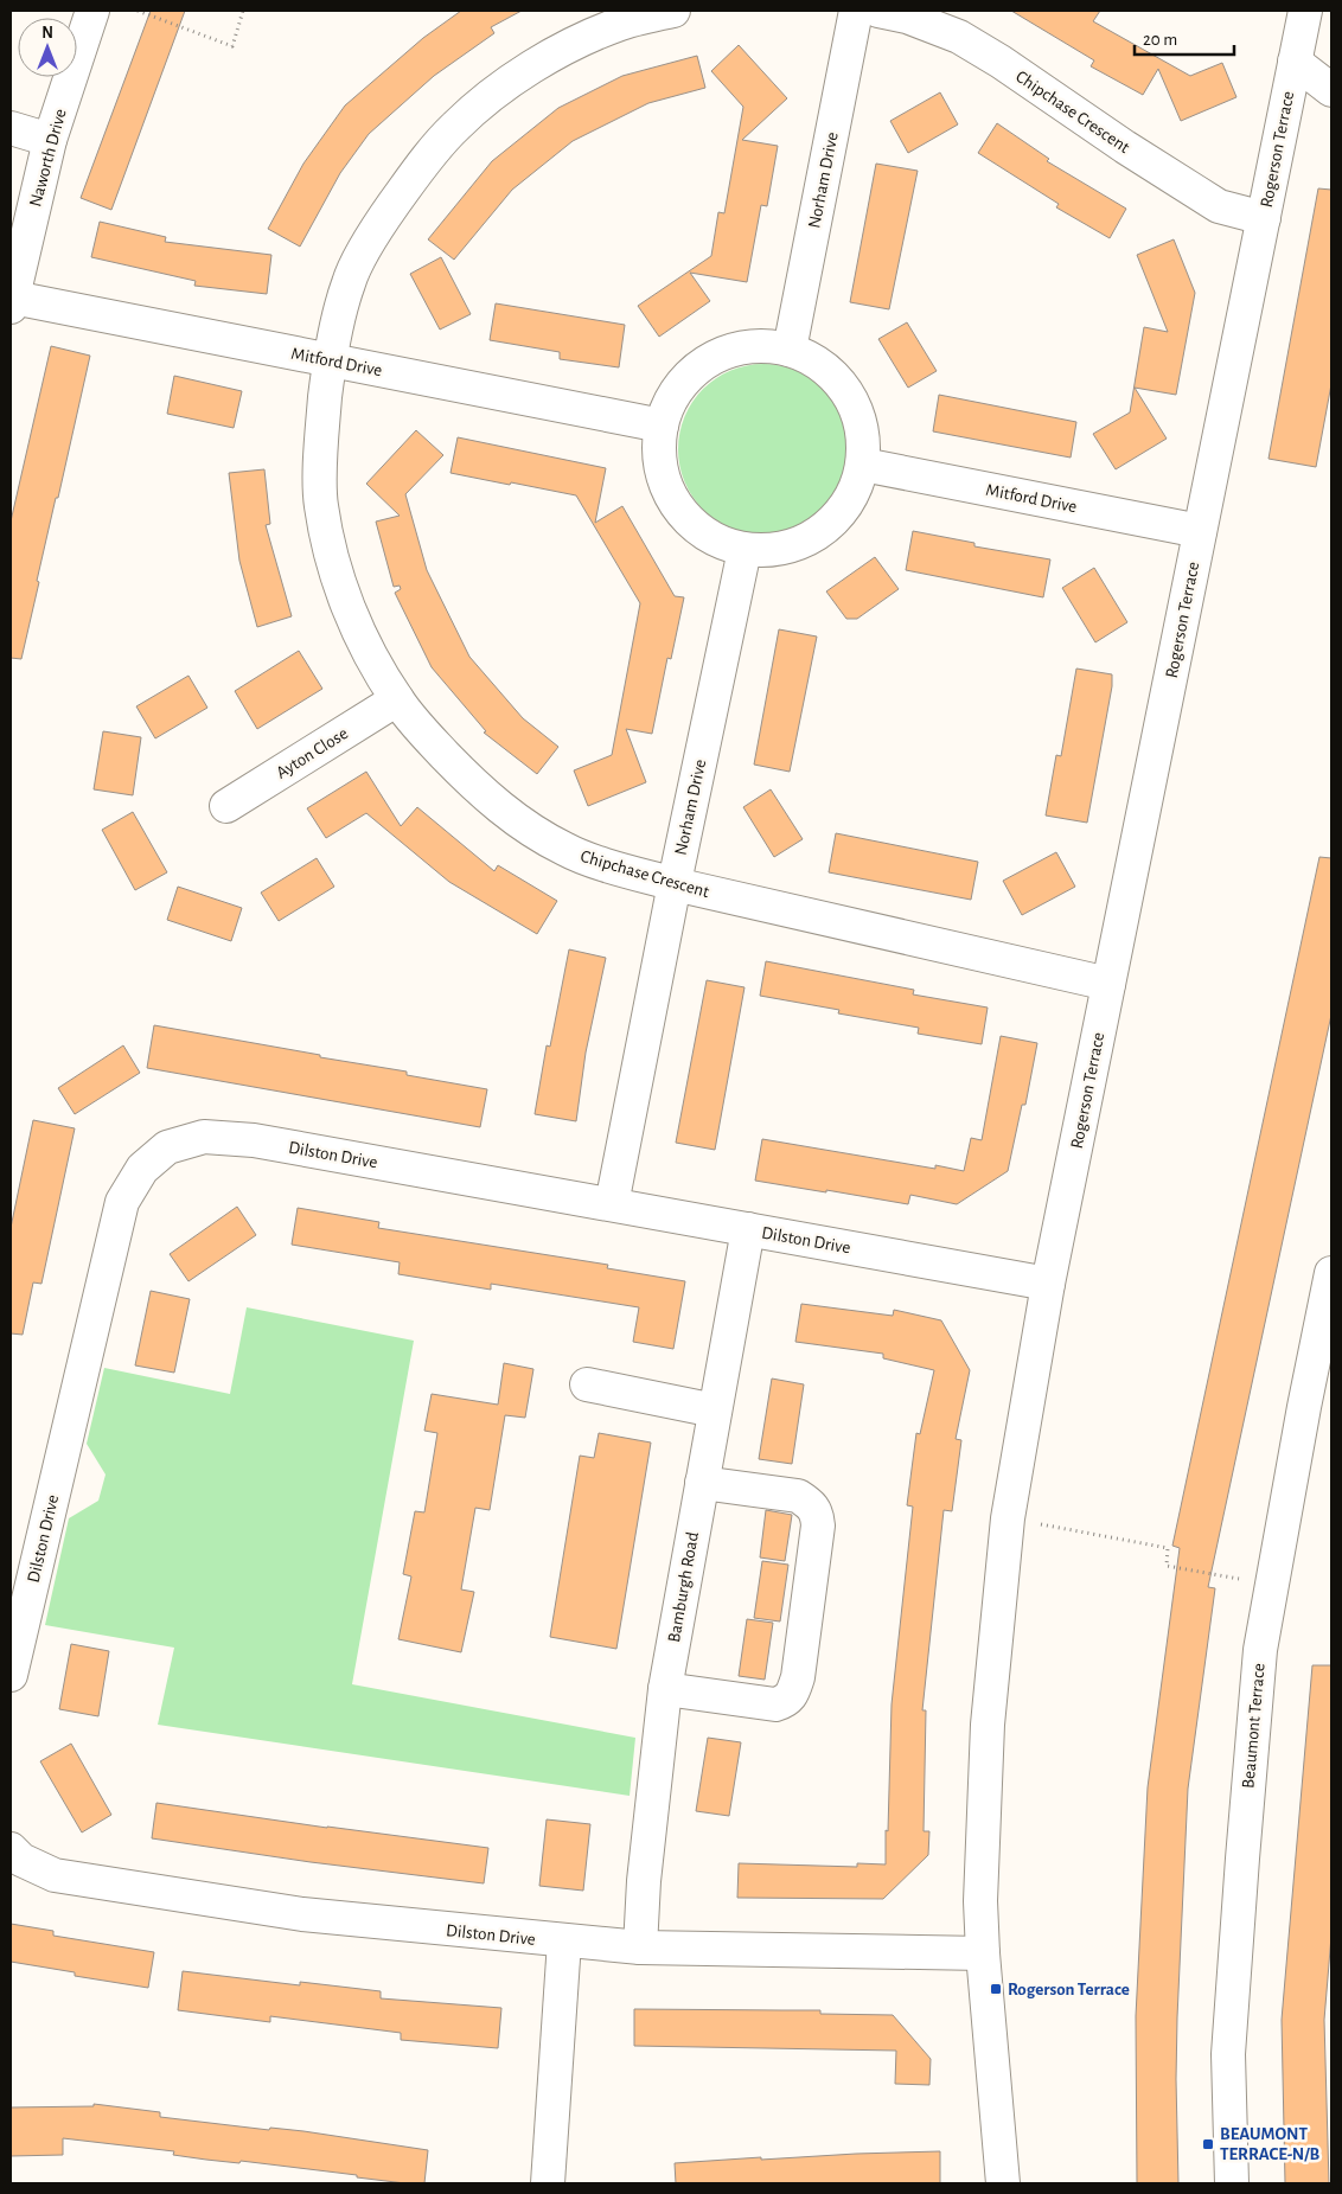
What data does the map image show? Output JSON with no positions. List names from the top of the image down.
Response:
{
  "streets": {
    "street": [
      "Chipchase Crescent",
      "Rogerson Terrace",
      "Naworth Drive",
      "Norham Drive",
      "Mitford Drive",
      "Ayton Close",
      "Dilston Drive",
      "Bamburgh Road",
      "Beaumont Terrace"
    ]
  },
  "crossings": [
    ["Chipchase Crescent", "Rogerson Terrace"],
    ["Chipchase Crescent", "Norham Drive"],
    ["Chipchase Crescent", "Mitford Drive"],
    ["Chipchase Crescent", "Ayton Close"],
    ["Rogerson Terrace", "Mitford Drive"],
    ["Rogerson Terrace", "Dilston Drive"],
    ["Naworth Drive", "Mitford Drive"],
    ["Norham Drive", "Mitford Drive"],
    ["Norham Drive", "Dilston Drive"],
    ["Dilston Drive", "Bamburgh Road"]
  ],
  "places": {
    "transit": ["Rogerson Terrace", "BEAUMONT TERRACE-N/B"]
  },
  "scale_bar": "20 m",
  "north": "top"
}
